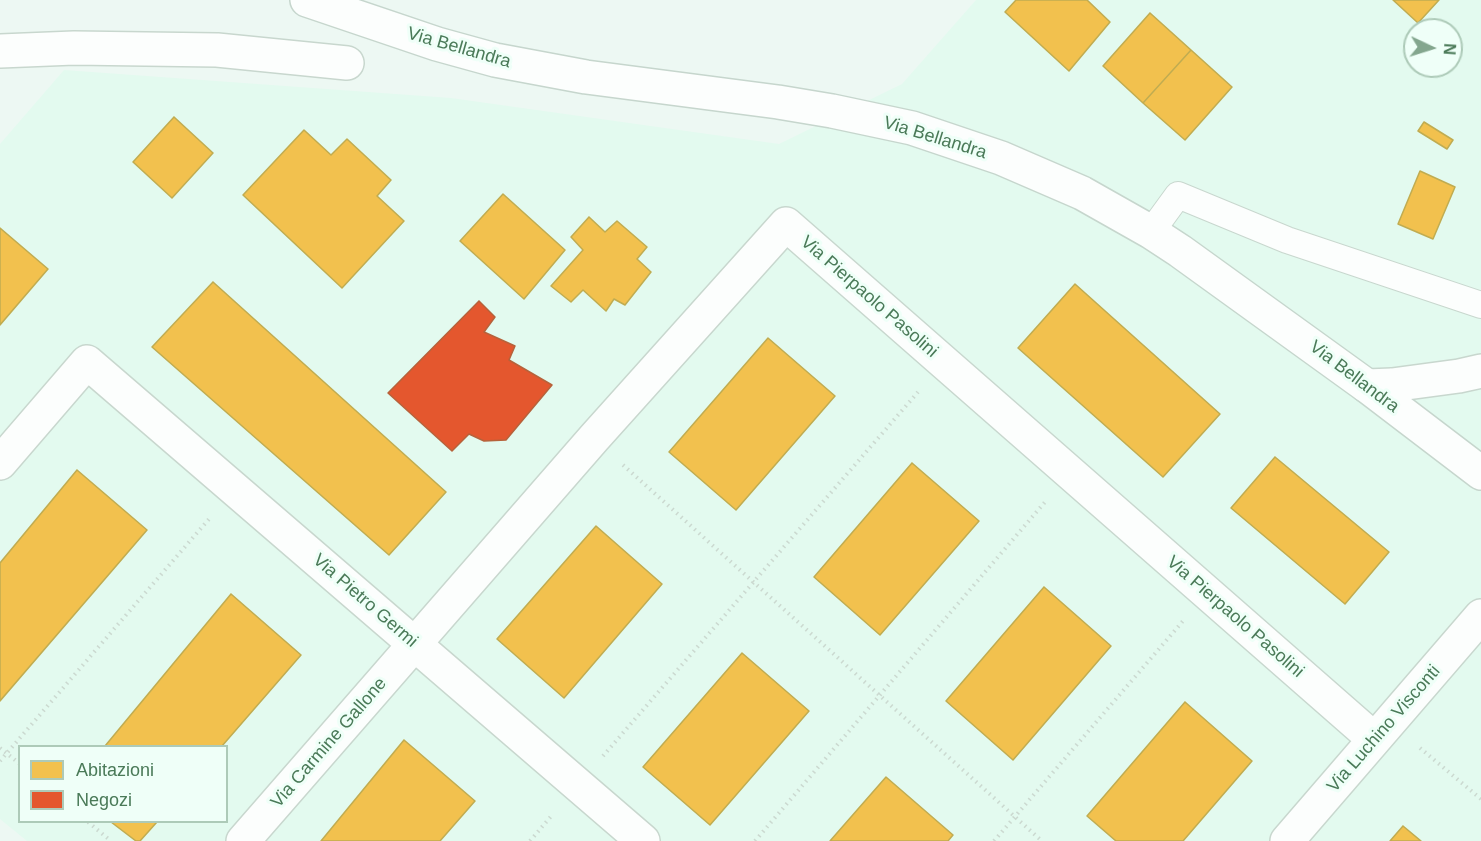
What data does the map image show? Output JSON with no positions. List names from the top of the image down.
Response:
{
  "streets": {
    "street": [
      "Via Bellandra",
      "Via Pierpaolo Pasolini",
      "Via Pietro Germi",
      "Via Luchino Visconti",
      "Via Carmine Gallone"
    ]
  },
  "crossings": [
    ["Via Pierpaolo Pasolini", "Via Pietro Germi"],
    ["Via Pierpaolo Pasolini", "Via Luchino Visconti"],
    ["Via Pierpaolo Pasolini", "Via Carmine Gallone"],
    ["Via Pietro Germi", "Via Carmine Gallone"]
  ],
  "legend": ["Abitazioni", "Negozi"],
  "north": "right"
}
